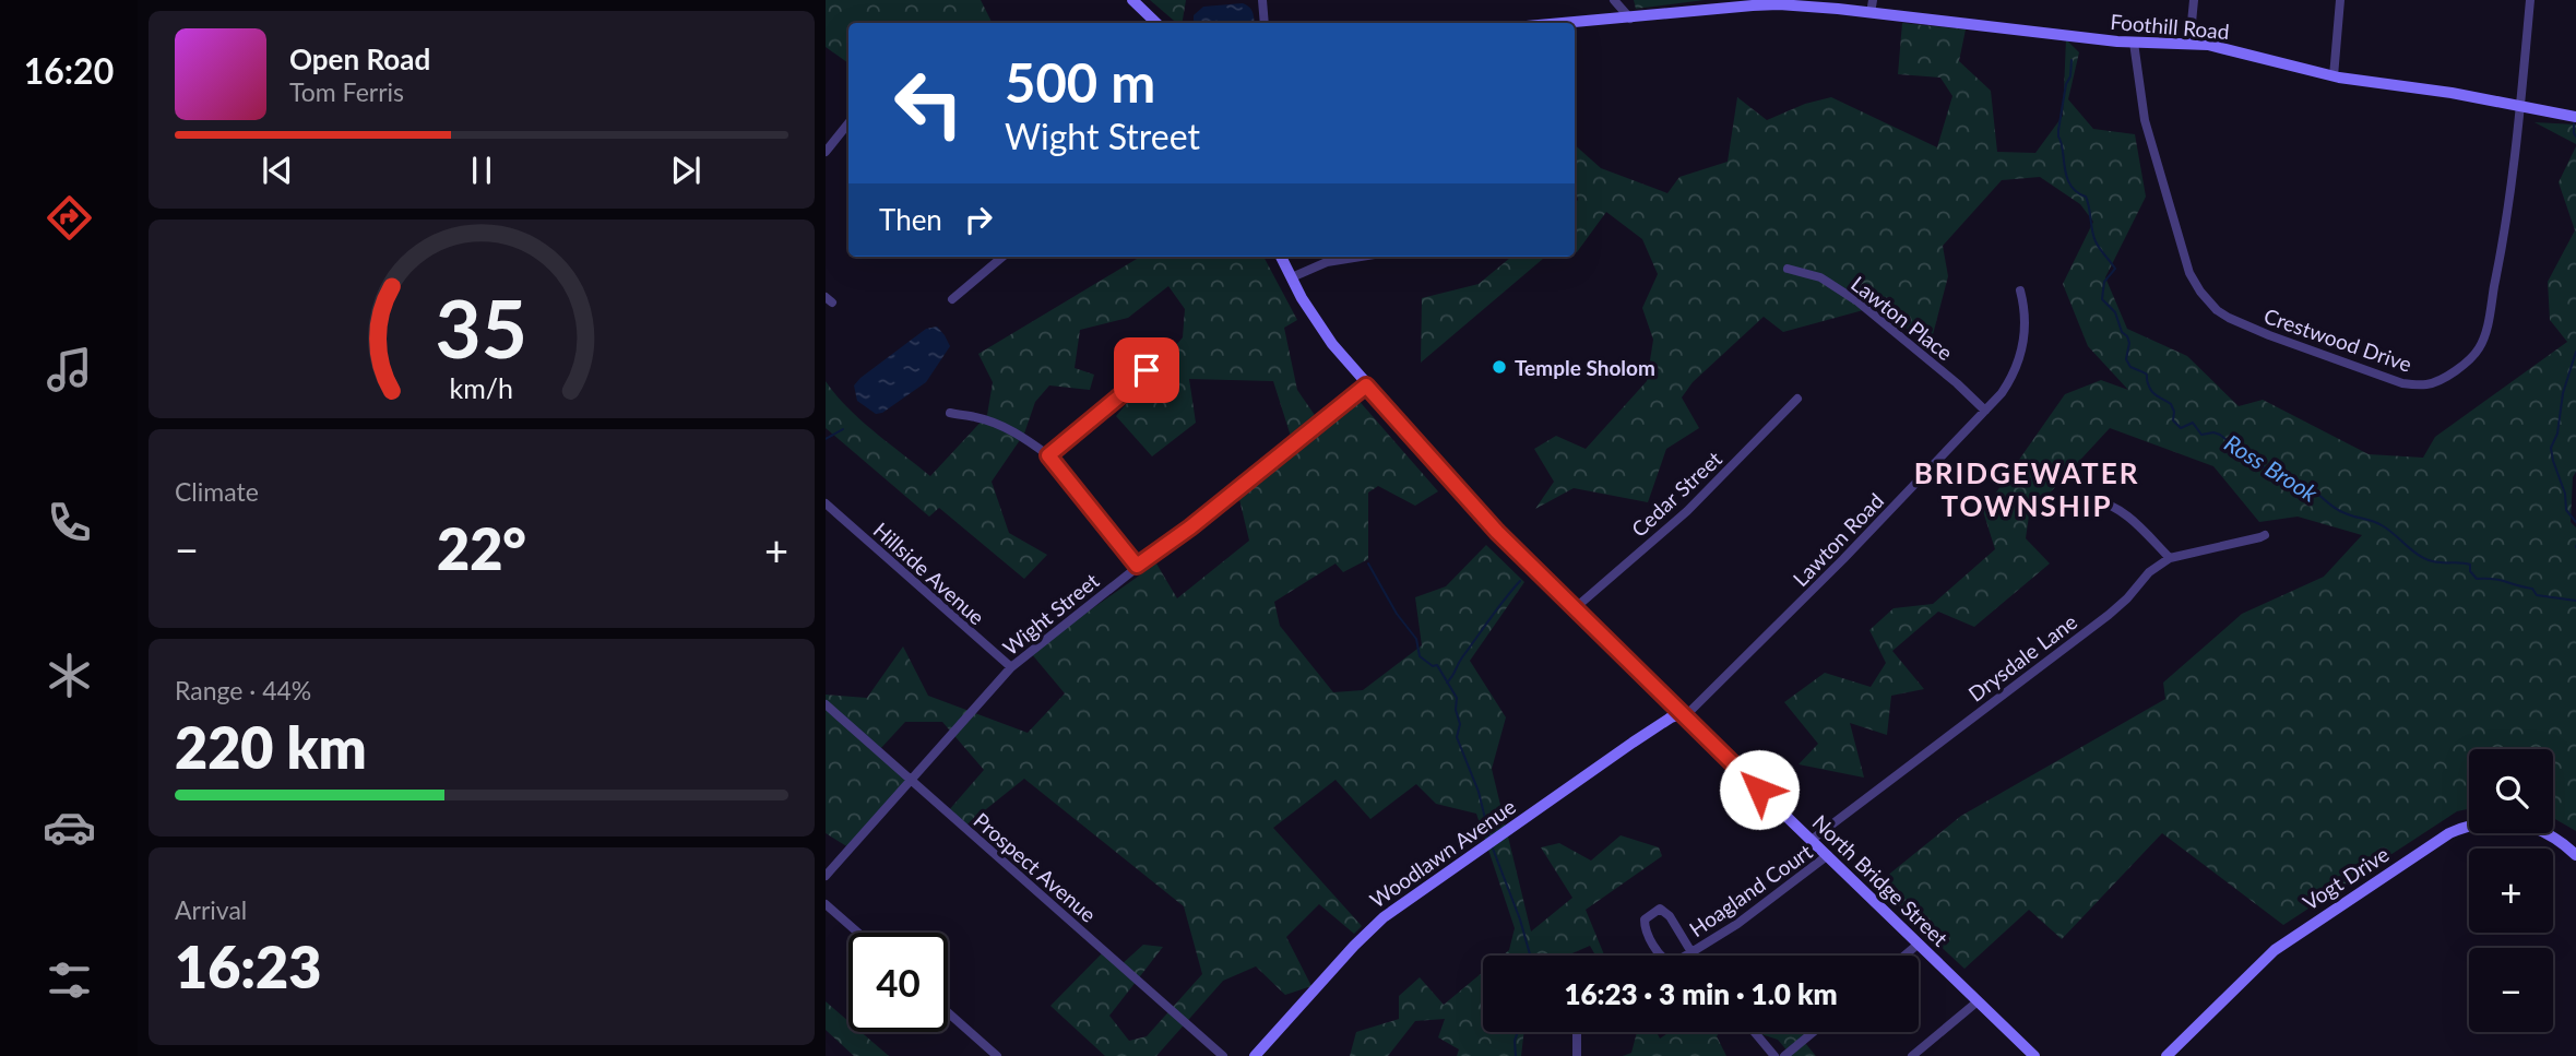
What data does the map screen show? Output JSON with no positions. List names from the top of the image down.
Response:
{
  "streets": {
    "street": [
      "Foothill Road",
      "Lawton Place",
      "Crestwood Drive",
      "Cedar Street",
      "Lawton Road",
      "Hillside Avenue",
      "Wight Street",
      "Drysdale Lane",
      "Woodlawn Avenue",
      "Prospect Avenue",
      "Vogt Drive",
      "North Bridge Street",
      "Hoagland Court"
    ]
  },
  "crossings": [
    ["Foothill Road", "Crestwood Drive"],
    ["Lawton Place", "Lawton Road"],
    ["Cedar Street", "North Bridge Street"],
    ["Lawton Road", "Woodlawn Avenue"],
    ["Lawton Road", "North Bridge Street"],
    ["Hillside Avenue", "Wight Street"],
    ["Wight Street", "Prospect Avenue"],
    ["Wight Street", "North Bridge Street"],
    ["Drysdale Lane", "North Bridge Street"],
    ["Woodlawn Avenue", "North Bridge Street"],
    ["North Bridge Street", "Hoagland Court"]
  ],
  "districts": ["BRIDGEWATER TOWNSHIP"],
  "water": ["Ross Brook"],
  "places": ["Temple Sholom"],
  "page": {
    "tabs": "16:20",
    "turn": ["500 m", "Wight Street"],
    "song": ["Open Road", "Tom Ferris"],
    "then": "Then",
    "tile": [
      "Climate",
      ["Range · 44%", "220 km"],
      ["Arrival", "16:23"]
    ],
    "heat": ["−", "22°", "+"],
    "map_buttons": ["+", "−"],
    "limit": "40",
    "trip": "16:23 · 3 min · 1.0 km",
    "gauge": ["35", "km/h"]
  }
}
